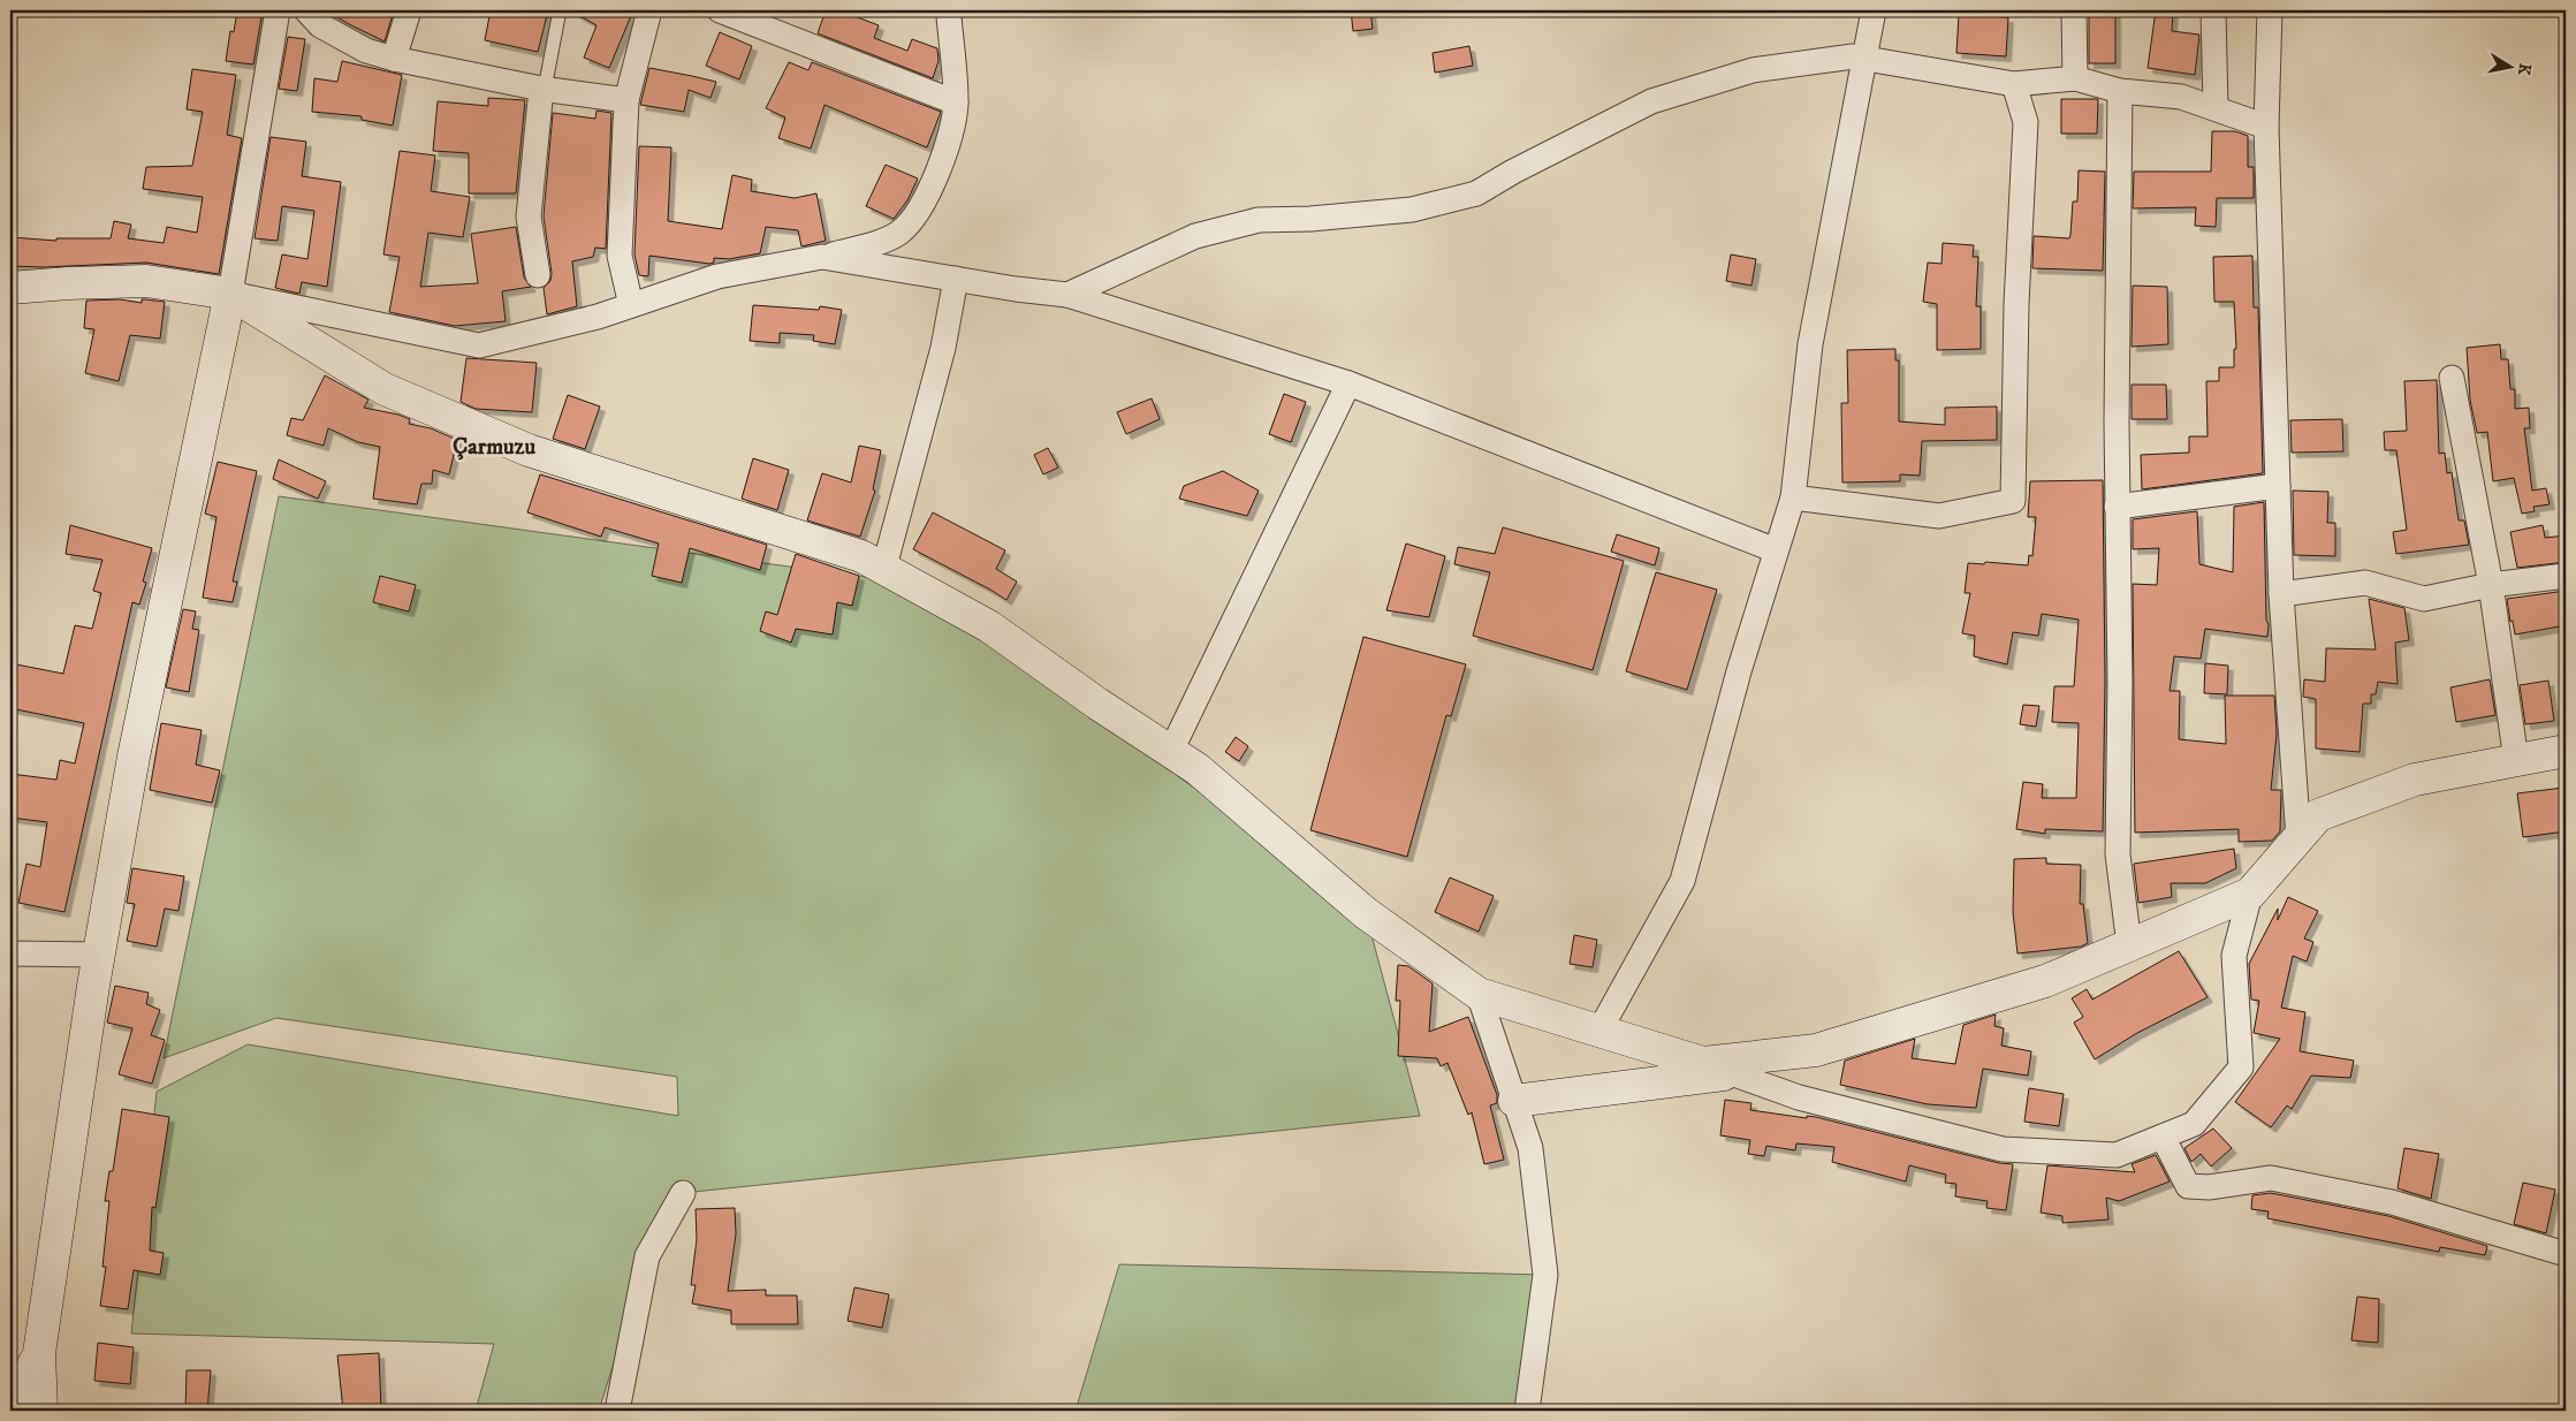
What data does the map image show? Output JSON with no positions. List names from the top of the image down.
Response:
{
  "districts": ["Çarmuzu"],
  "north": "right"
}
